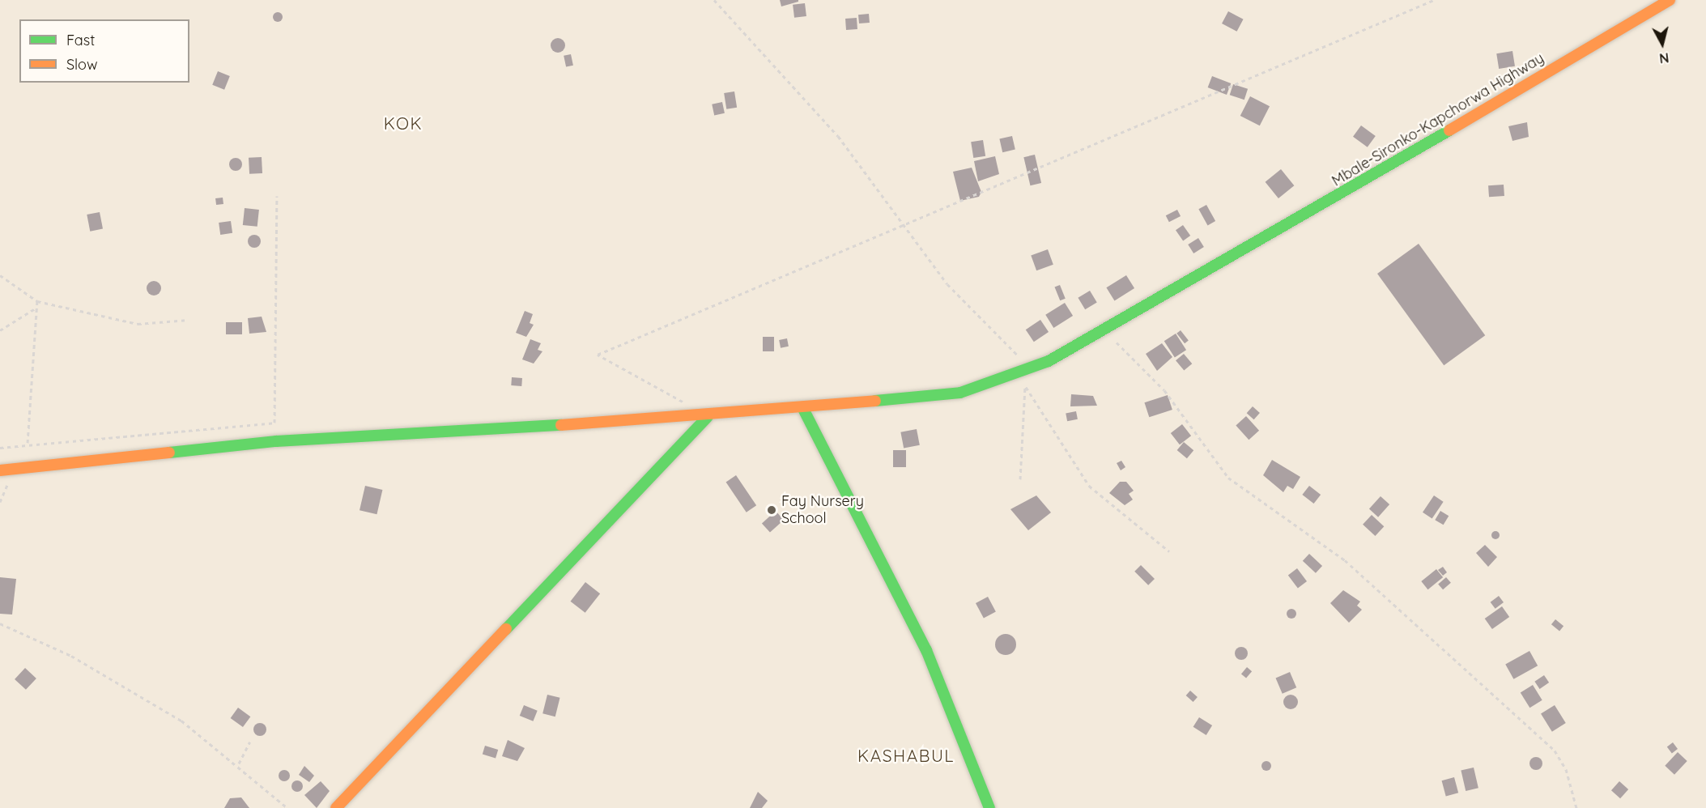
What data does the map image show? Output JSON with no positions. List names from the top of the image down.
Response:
{
  "streets": {
    "main road": ["Mbale-Sironko-Kapchorwa Highway"]
  },
  "districts": ["KOK", "KASHABUL"],
  "places": ["Fay Nursery School"],
  "legend": ["Fast", "Slow"],
  "north": "bottom"
}
